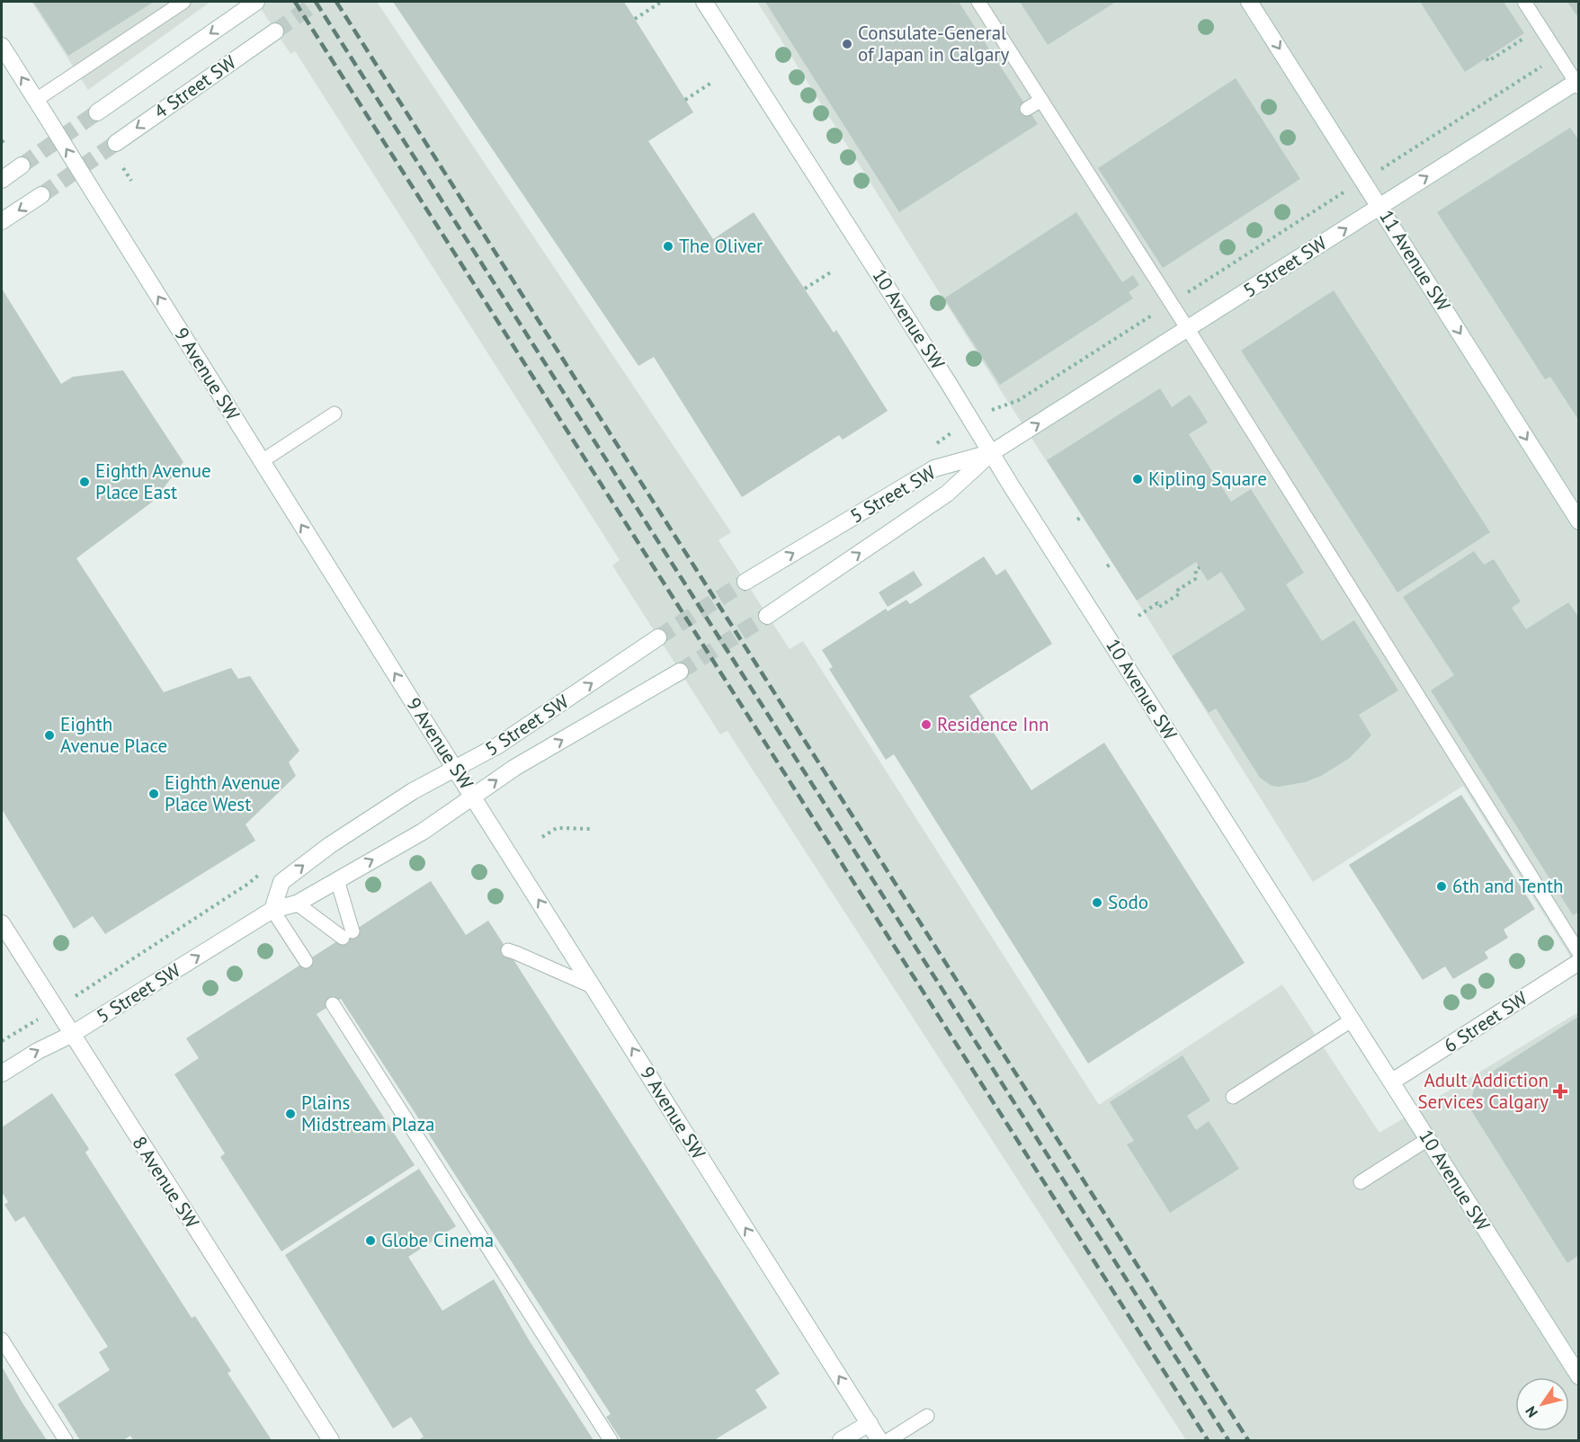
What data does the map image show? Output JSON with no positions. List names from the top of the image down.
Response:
{
  "streets": {
    "main road": [
      "4 Street SW",
      "11 Avenue SW",
      "5 Street SW",
      "10 Avenue SW",
      "9 Avenue SW",
      "6 Street SW",
      "8 Avenue SW"
    ]
  },
  "crossings": [
    ["11 Avenue SW", "5 Street SW"],
    ["5 Street SW", "10 Avenue SW"],
    ["5 Street SW", "9 Avenue SW"],
    ["5 Street SW", "8 Avenue SW"],
    ["10 Avenue SW", "6 Street SW"]
  ],
  "one_way": [
    "4 Street SW",
    "11 Avenue SW",
    "5 Street SW",
    "9 Avenue SW"
  ],
  "places": {
    "other": [
      "Consulate-General of Japan in Calgary",
      "The Oliver",
      "Kipling Square",
      "Eighth Avenue Place East",
      "Residence Inn",
      "Eighth Avenue Place",
      "Eighth Avenue Place West",
      "6th and Tenth",
      "Sodo",
      "Plains Midstream Plaza",
      "Globe Cinema"
    ],
    "health": ["Adult Addiction Services Calgary"]
  },
  "north": "bottom left"
}
